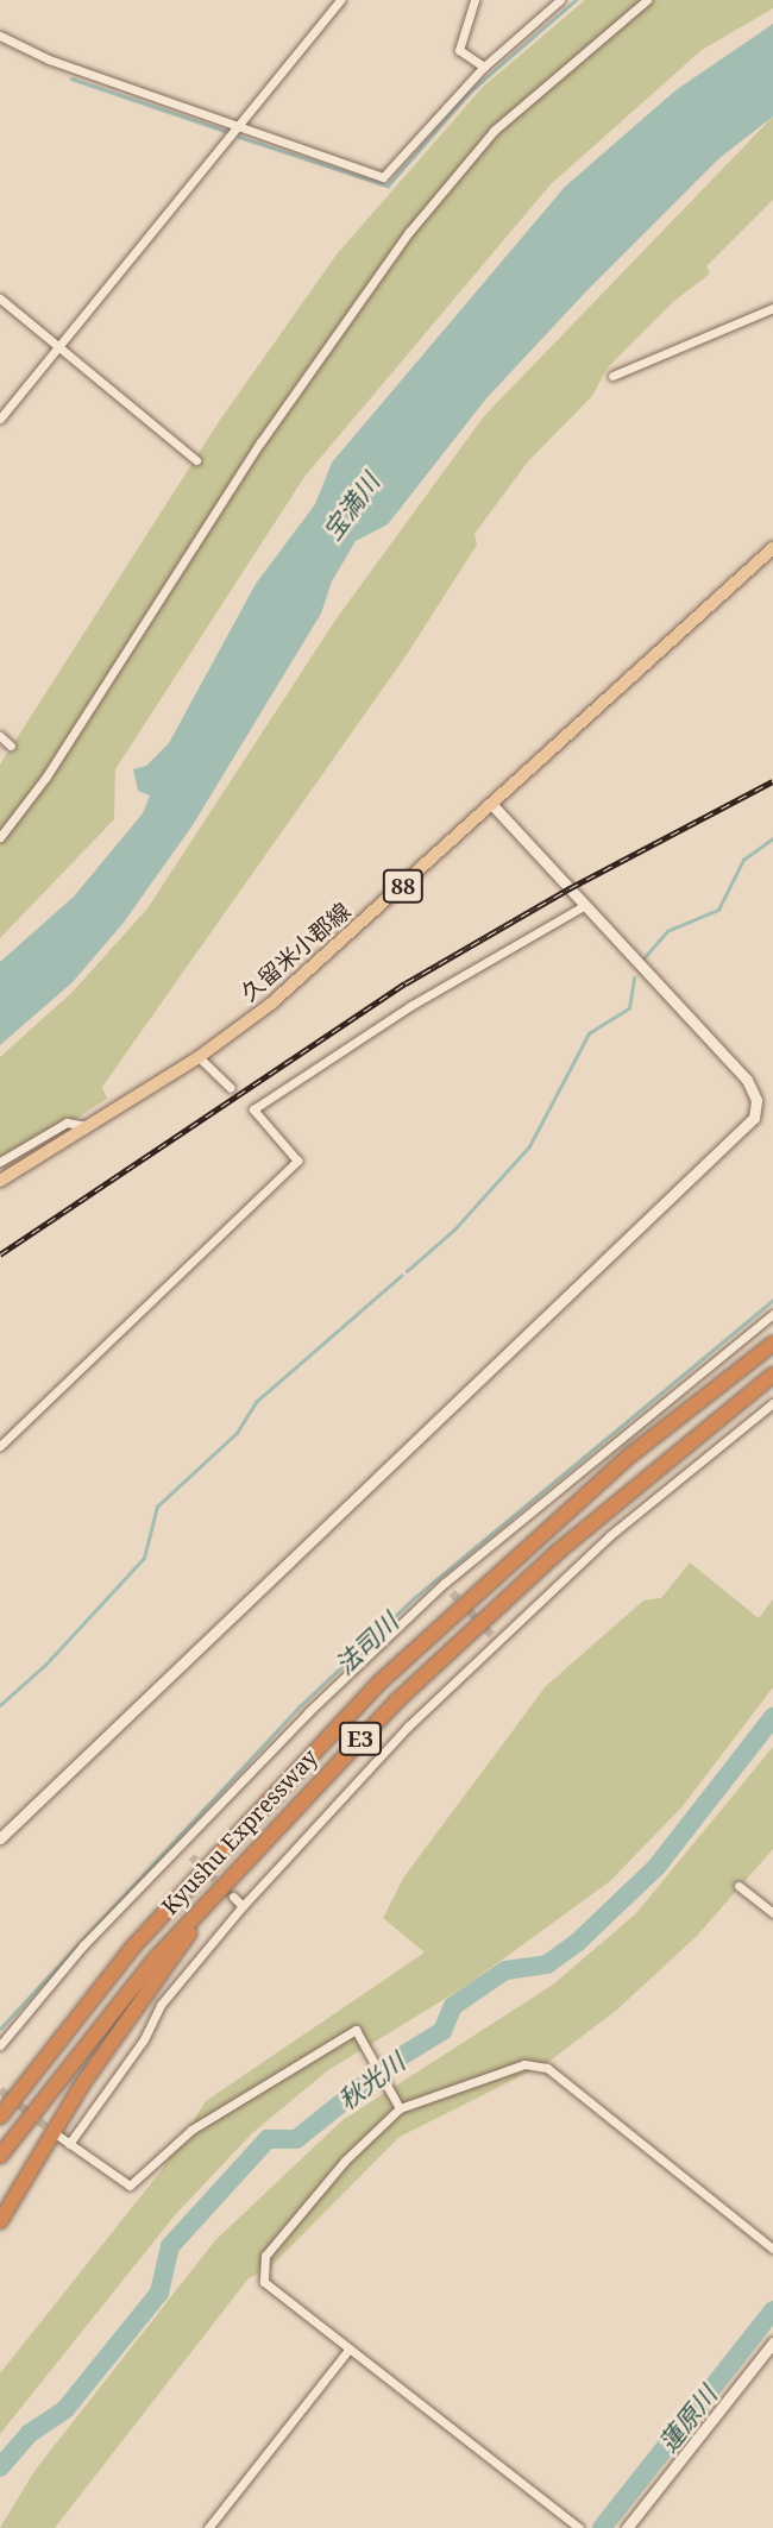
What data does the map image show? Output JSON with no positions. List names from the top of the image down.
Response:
{
  "streets": {
    "highway": ["E3", "Kyushu Expressway"],
    "main road": ["88", "久留米小郡線"]
  },
  "water": [
    "宝満川",
    "法司川",
    "秋光川",
    "蓮原川"
  ]
}
